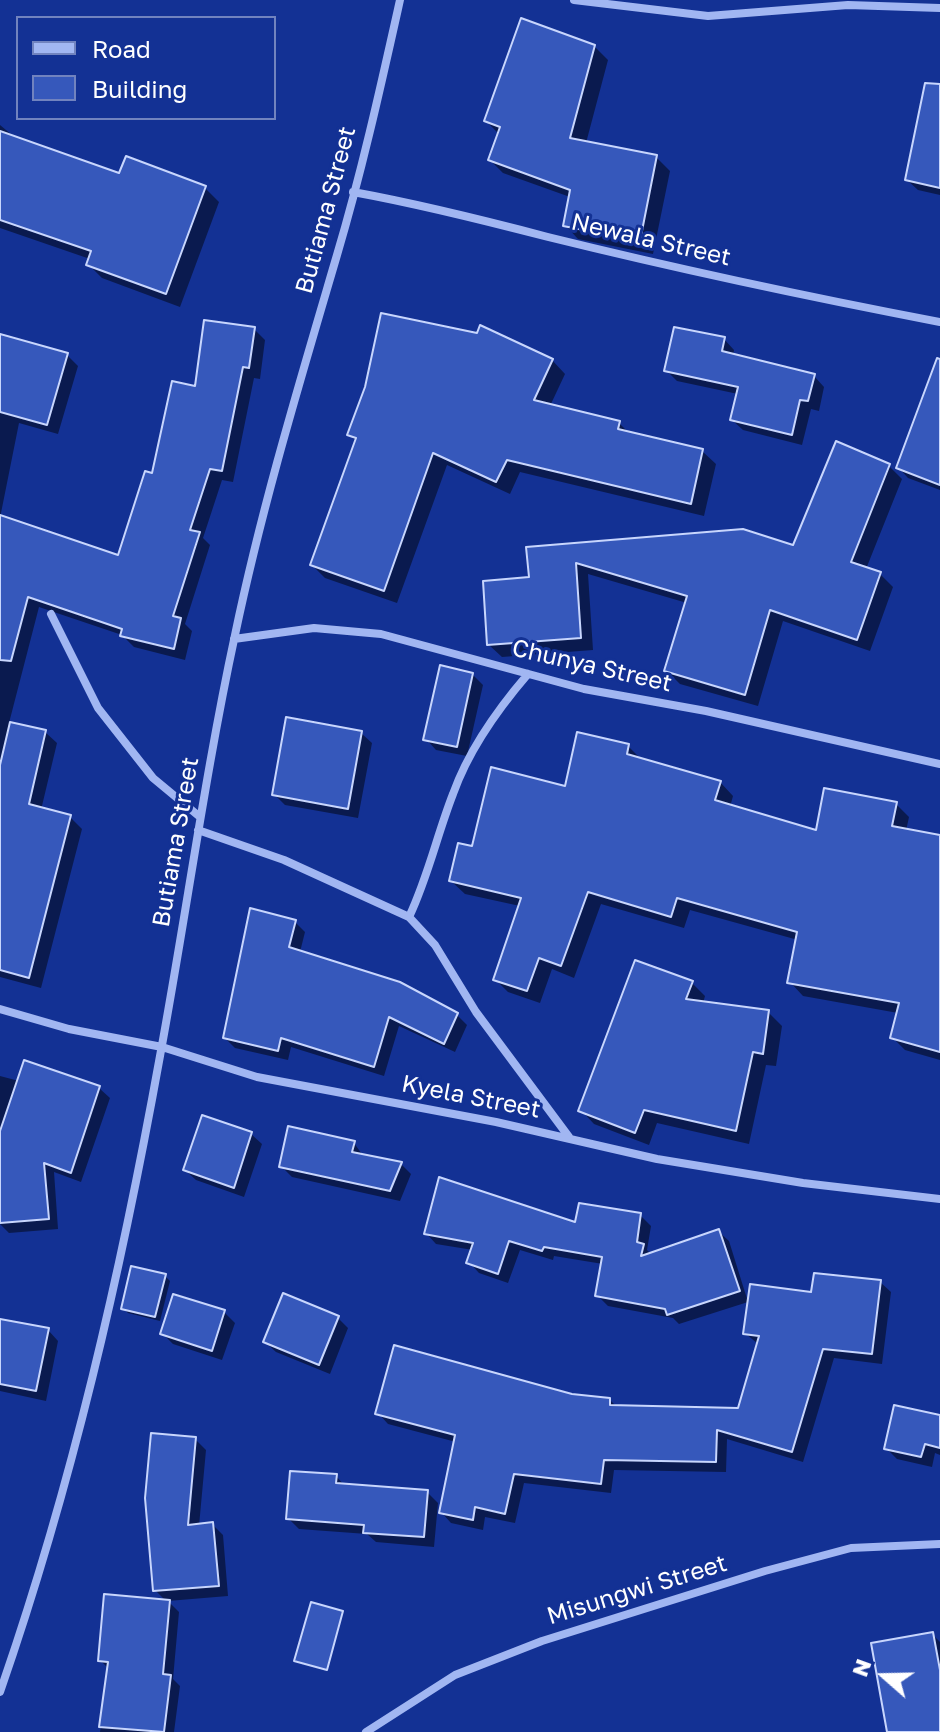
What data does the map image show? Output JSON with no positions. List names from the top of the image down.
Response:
{
  "streets": {
    "street": [
      "Butiama Street",
      "Newala Street",
      "Chunya Street",
      "Kyela Street",
      "Misungwi Street"
    ]
  },
  "crossings": [
    ["Butiama Street", "Newala Street"],
    ["Butiama Street", "Chunya Street"],
    ["Butiama Street", "Kyela Street"]
  ],
  "legend": ["Road", "Building"],
  "north": "left"
}
